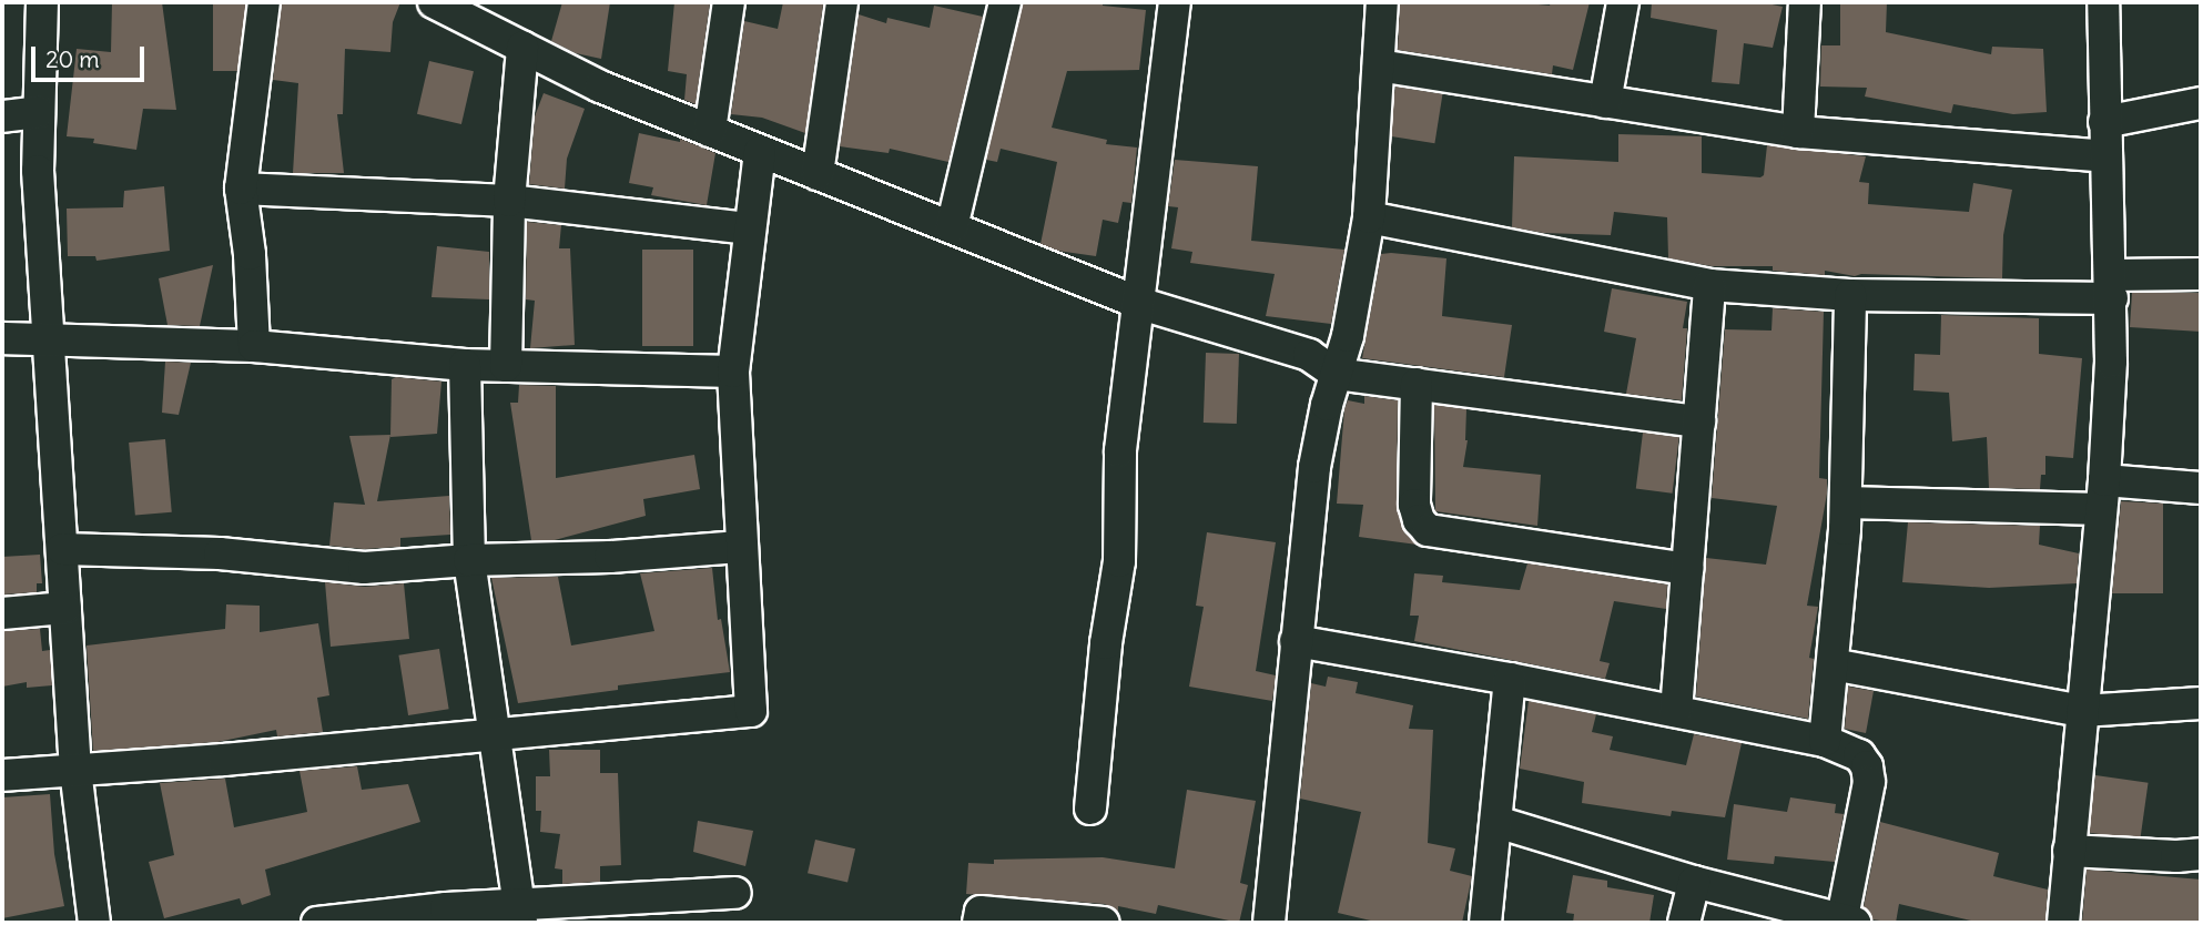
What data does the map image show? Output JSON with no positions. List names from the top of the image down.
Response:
{
  "scale_bar": "20 m"
}
